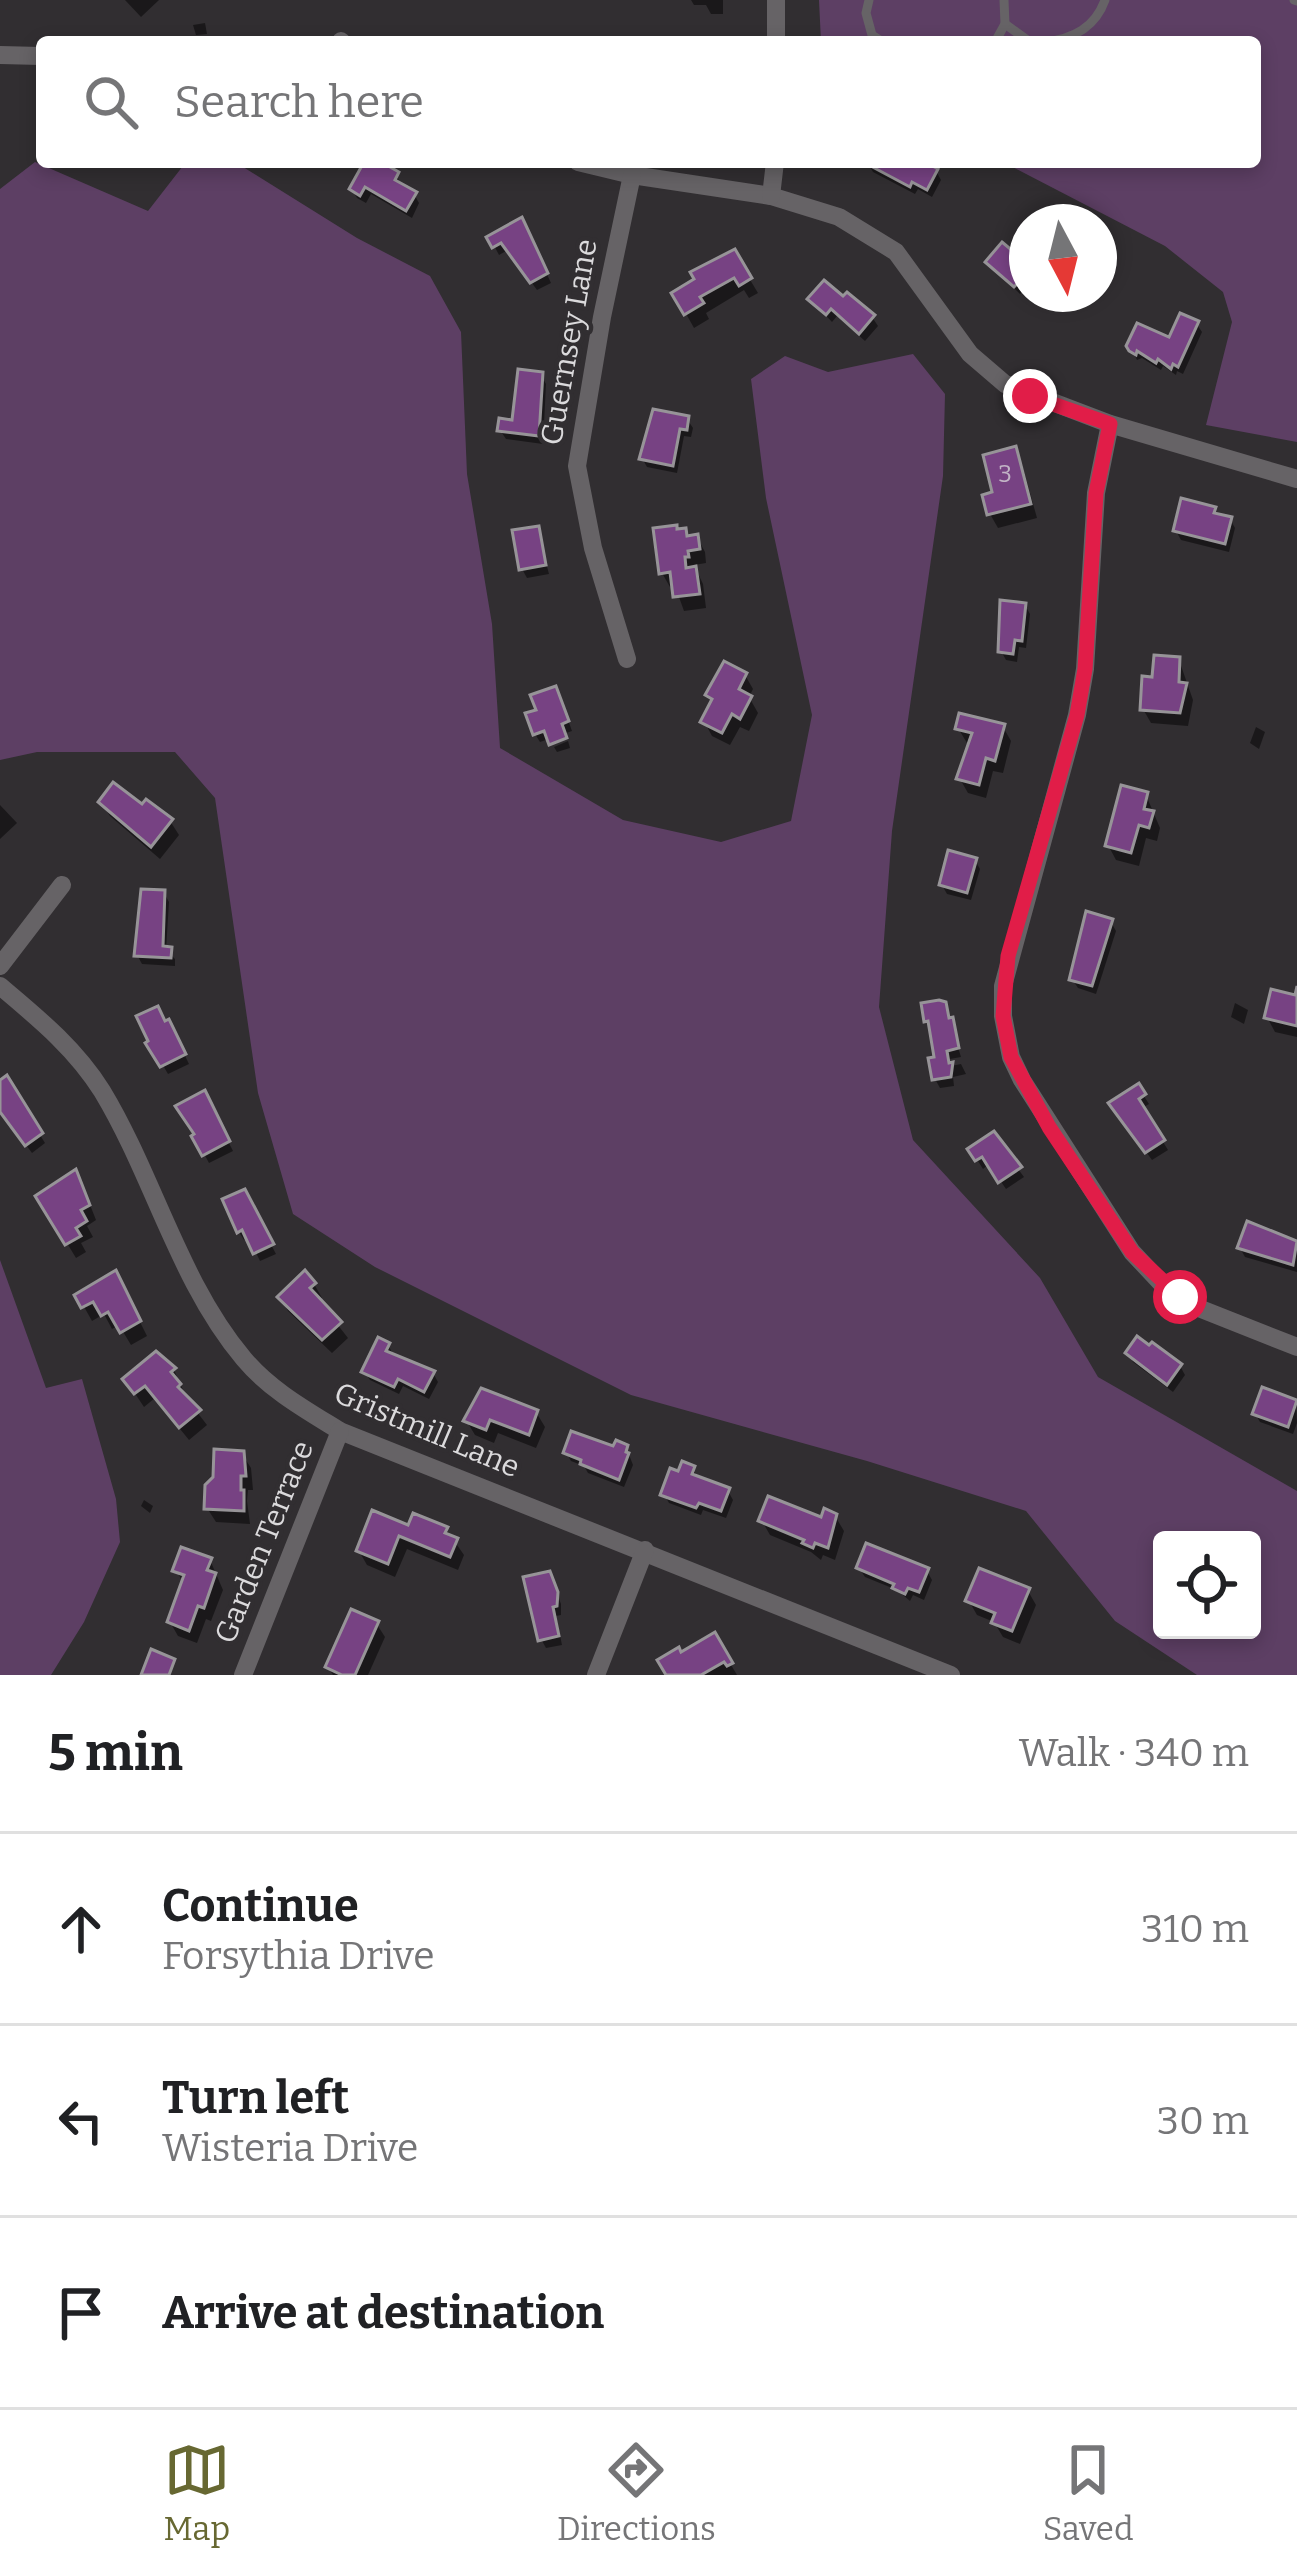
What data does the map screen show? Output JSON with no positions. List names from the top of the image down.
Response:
{
  "streets": {
    "street": ["Guernsey Lane", "Gristmill Lane", "Garden Terrace"]
  },
  "crossings": [
    ["Gristmill Lane", "Garden Terrace"]
  ],
  "house_numbers": ["3"],
  "north": "bottom",
  "page": {
    "search": "Search here",
    "heading": ["5 min", "Walk · 340 m"],
    "list": [
      ["Continue", "Forsythia Drive", "310 m"],
      ["Turn left", "Wisteria Drive", "30 m"],
      "Arrive at destination"
    ],
    "nav": ["Map", "Directions", "Saved"]
  }
}
